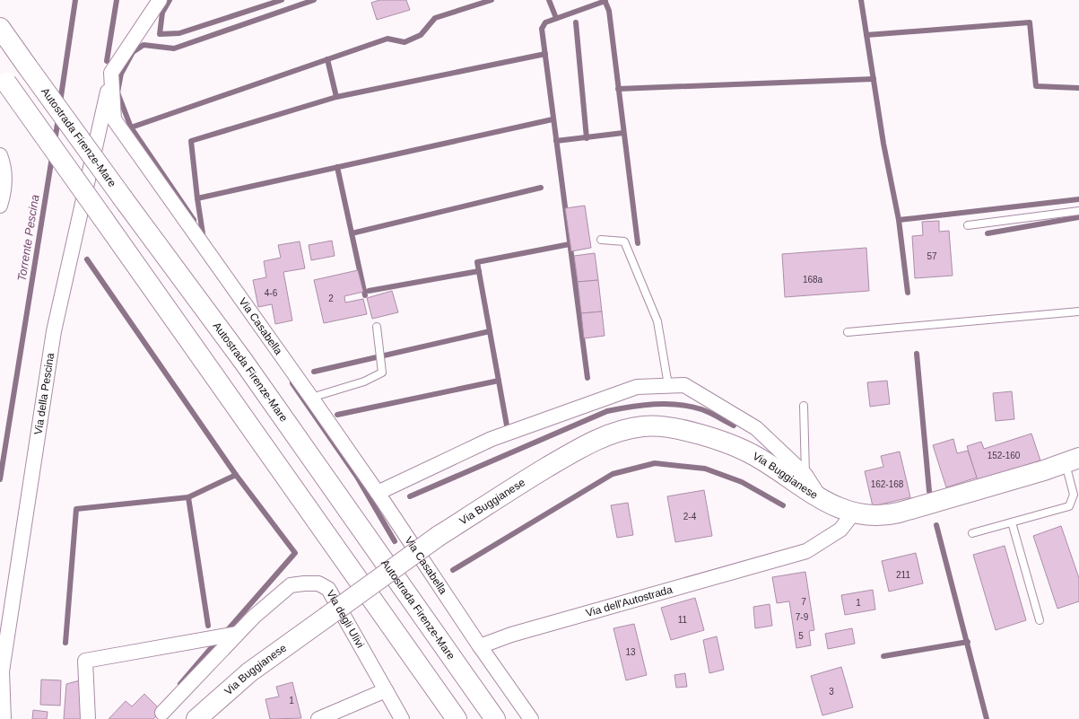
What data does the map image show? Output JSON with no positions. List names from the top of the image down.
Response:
{
  "streets": {
    "main road": ["Autostrada Firenze-Mare", "Via Buggianese"],
    "street": [
      "Via Casabella",
      "Via della Pescina",
      "Via dell'Autostrada",
      "Via degli Ulivi"
    ]
  },
  "crossings": [
    ["Via Casabella", "Via della Pescina"],
    ["Via Casabella", "Via Buggianese"],
    ["Via Casabella", "Via dell'Autostrada"],
    ["Via Buggianese", "Via dell'Autostrada"]
  ],
  "water": ["Torrente Pescina"],
  "house_numbers": [
    "57",
    "168a",
    "4-6",
    "2",
    "152-160",
    "162-168",
    "2-4",
    "211",
    "7",
    "1",
    "7-9",
    "11",
    "5",
    "13",
    "3",
    "1"
  ]
}
